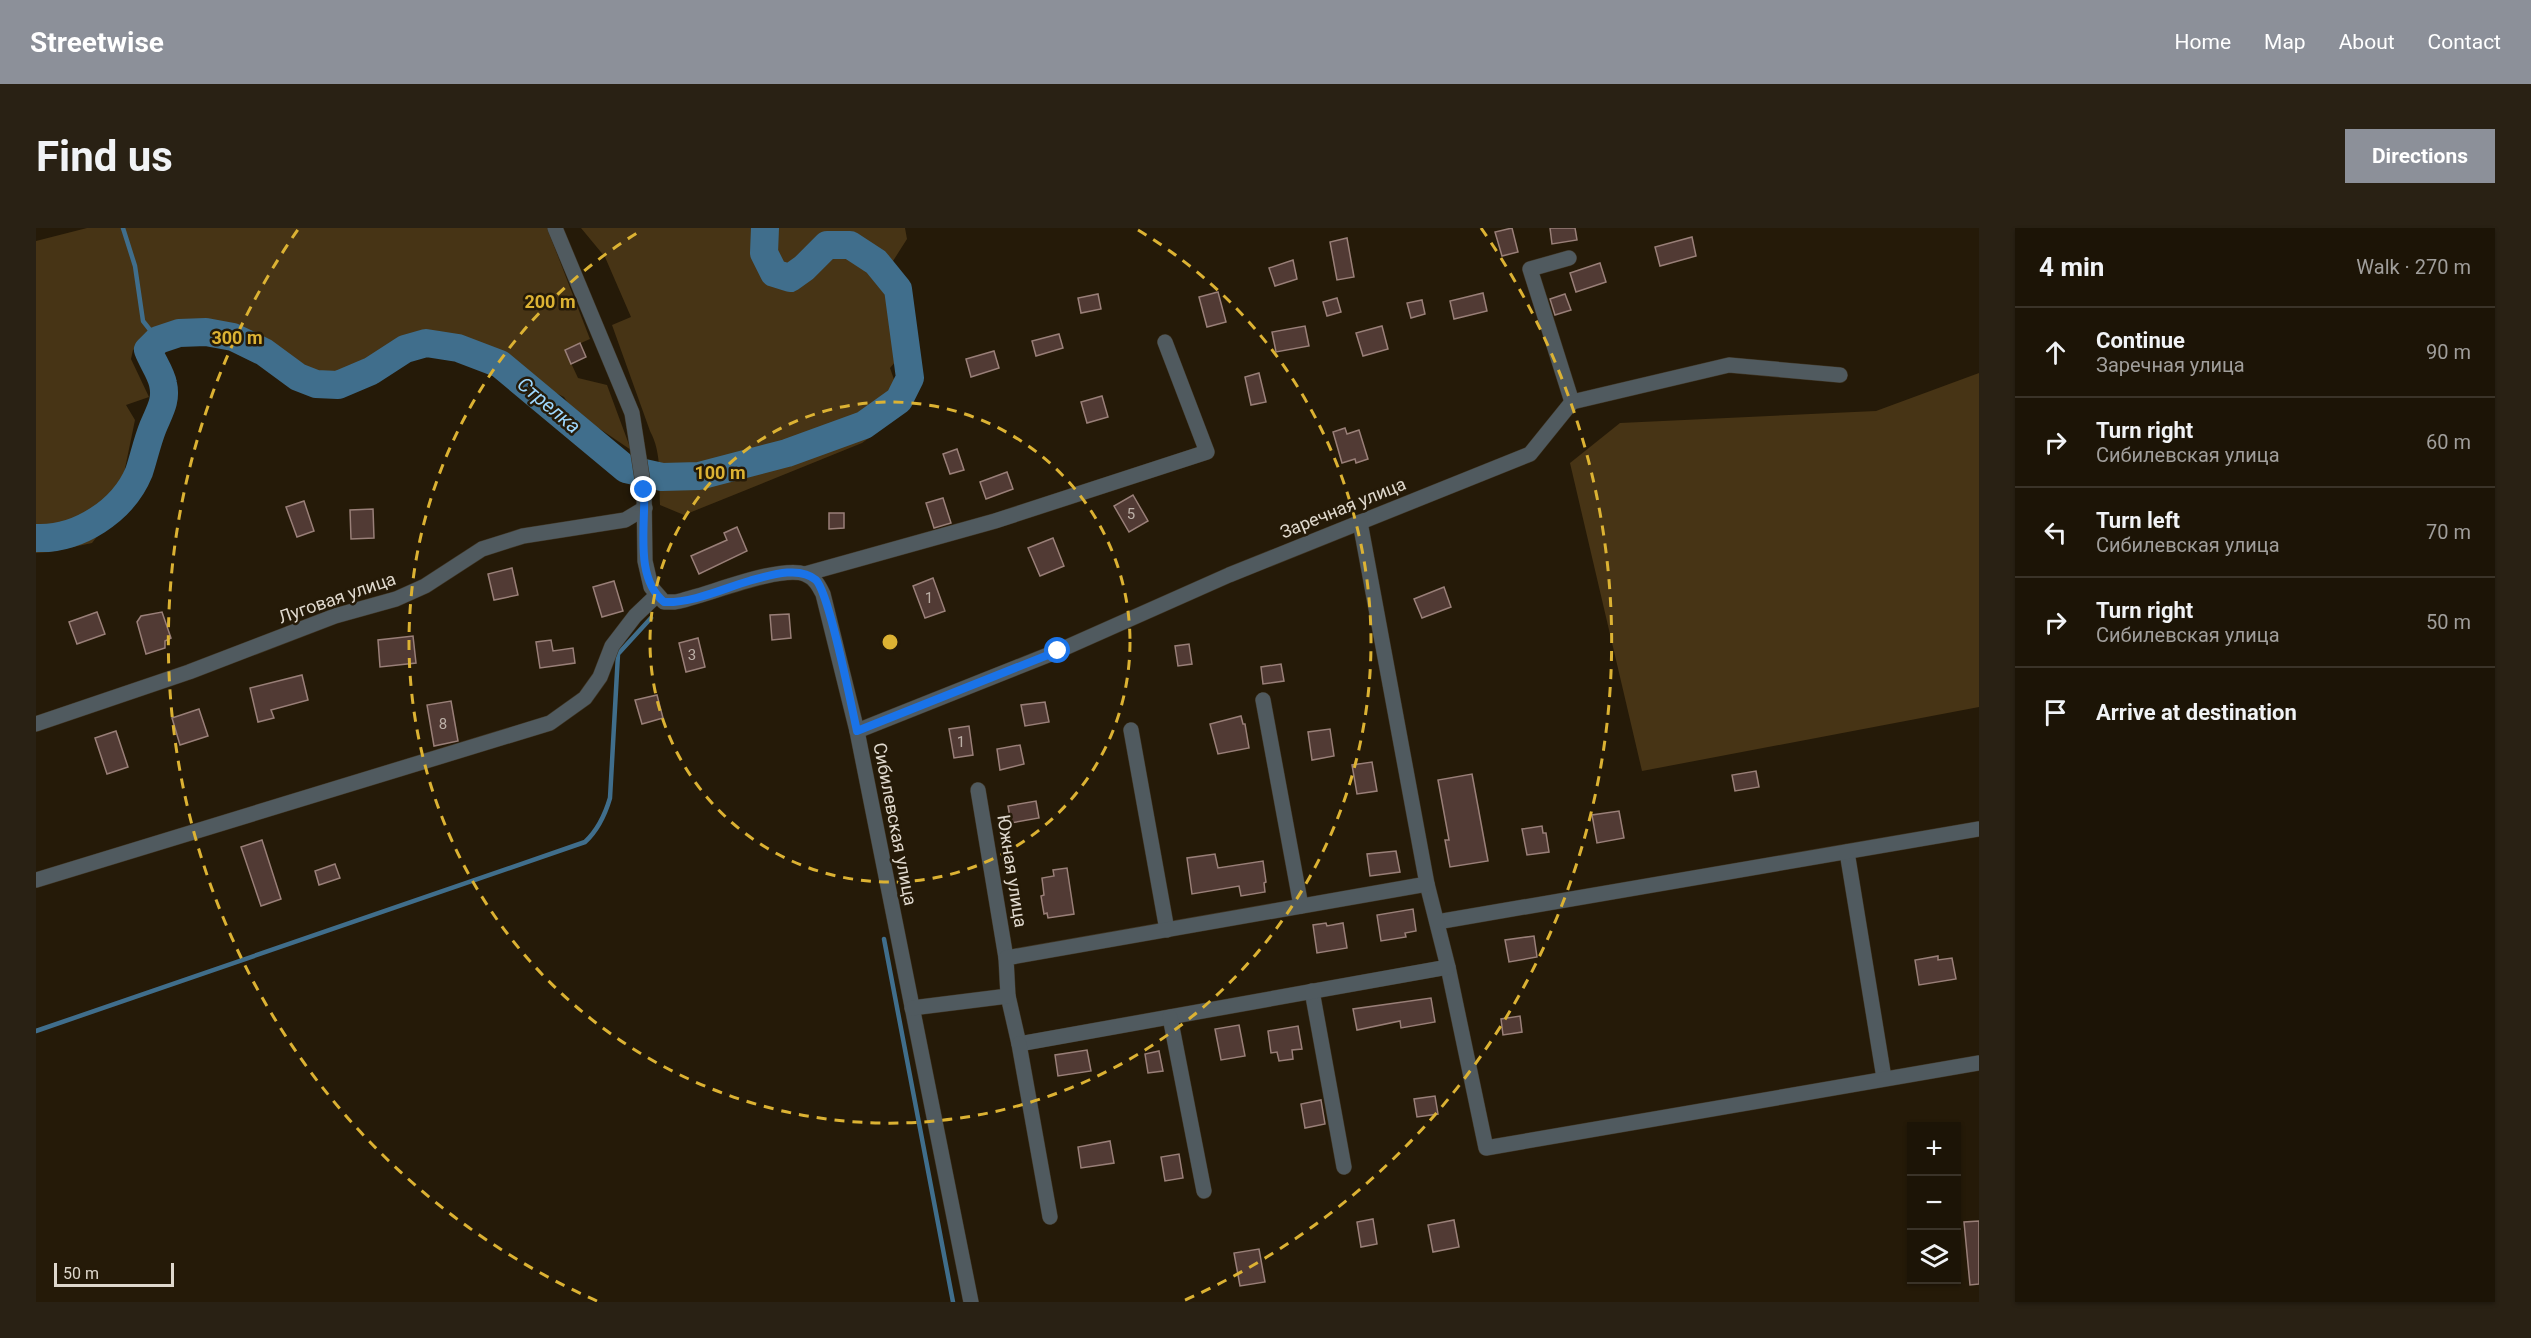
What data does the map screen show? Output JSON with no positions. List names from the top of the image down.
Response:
{
  "streets": {
    "street": [
      "Заречная улица",
      "Луговая улица",
      "Сибилевская улица",
      "Южная улица"
    ]
  },
  "crossings": [
    ["Заречная улица", "Сибилевская улица"]
  ],
  "water": ["Стрелка"],
  "house_numbers": [
    "5",
    "1",
    "3",
    "8",
    "1"
  ],
  "scale_bar": "50 m",
  "page": {
    "header": "Streetwise",
    "nav": [
      "Home",
      "Map",
      "About",
      "Contact"
    ],
    "buttons": "Directions",
    "title": "Find us",
    "heading": ["4 min", "Walk · 270 m"],
    "list": [
      ["Continue", "Заречная улица", "90 m"],
      ["Turn right", "Сибилевская улица", "60 m"],
      ["Turn left", "Сибилевская улица", "70 m"],
      ["Turn right", "Сибилевская улица", "50 m"],
      "Arrive at destination"
    ],
    "map_buttons": ["+", "−"],
    "scale": "50 m"
  },
  "rings": ["200 m", "300 m", "100 m"]
}
